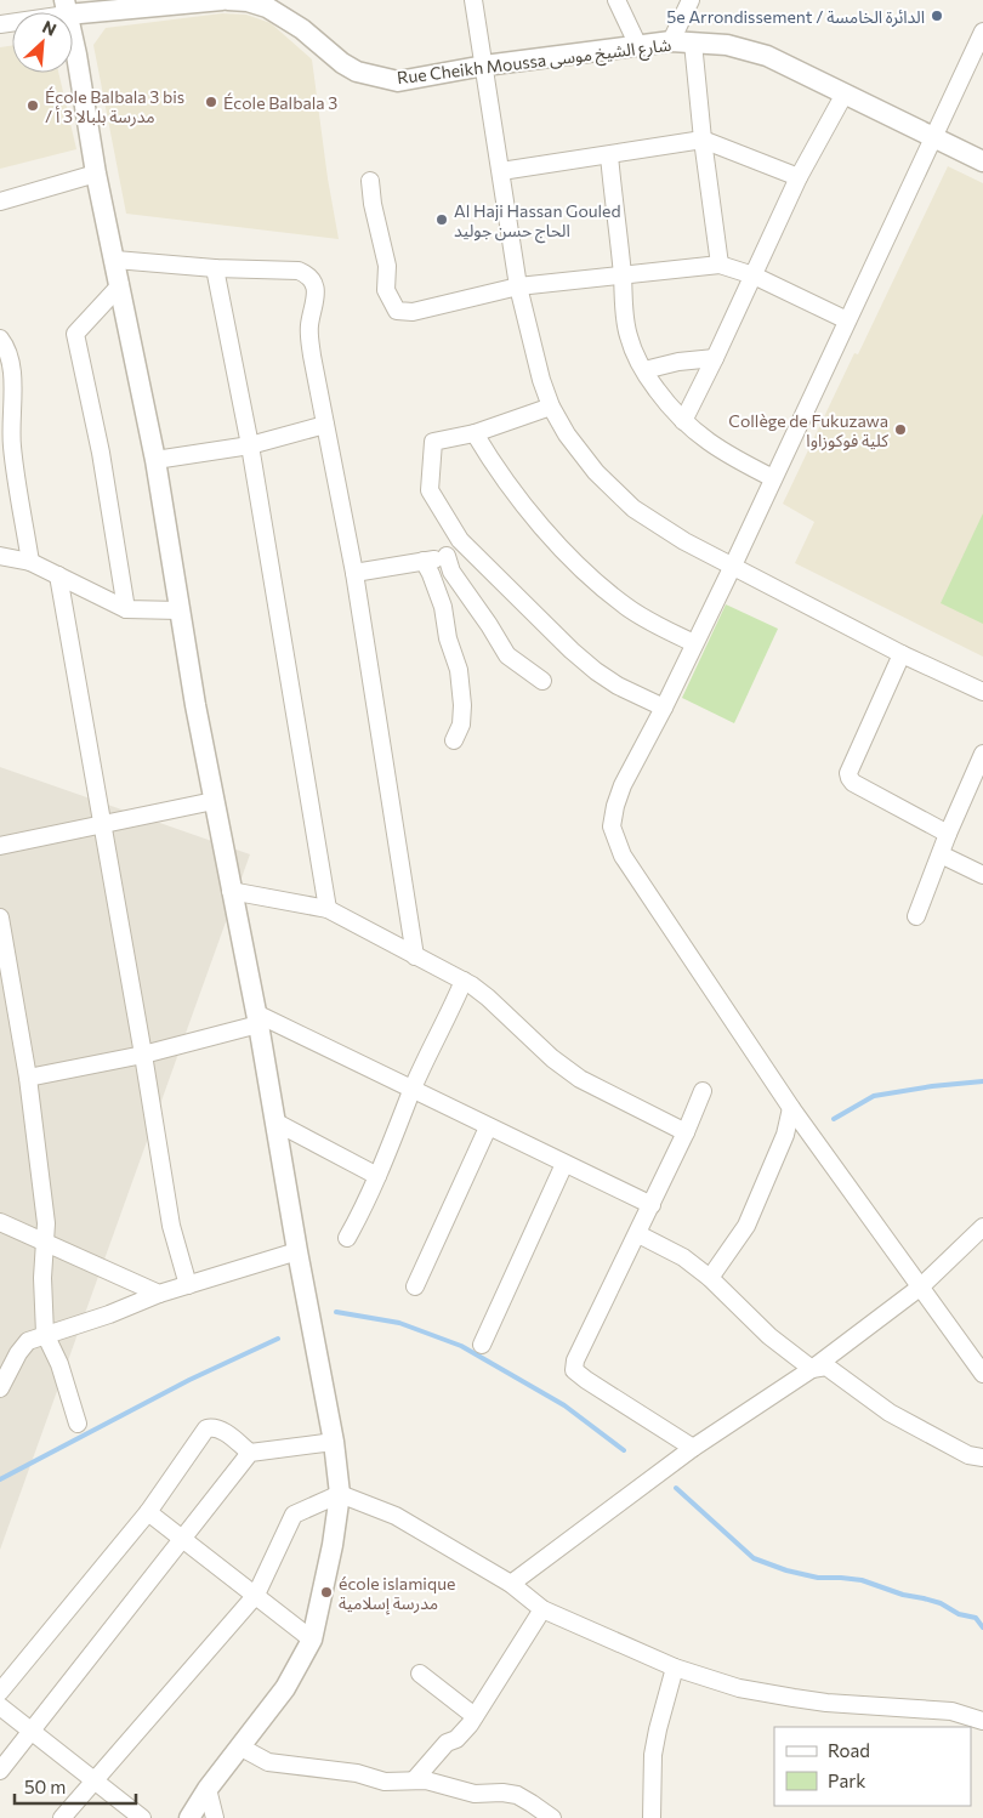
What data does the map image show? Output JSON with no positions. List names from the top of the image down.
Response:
{
  "streets": {
    "street": ["Rue Cheikh Moussa شارع الشيخ موسى"]
  },
  "places": [
    "5e Arrondissement / الدائرة الخامسة",
    "École Balbala 3",
    "École Balbala 3 bis / مدرسة بلبالا 3 أ",
    "Al Haji Hassan Gouled الحاج حسن جوليد",
    "Collège de Fukuzawa كلية فوكوزاوا",
    "école islamique مدرسة إسلامية"
  ],
  "legend": ["Road", "Park"],
  "scale_bar": "50 m",
  "north": "top right"
}
